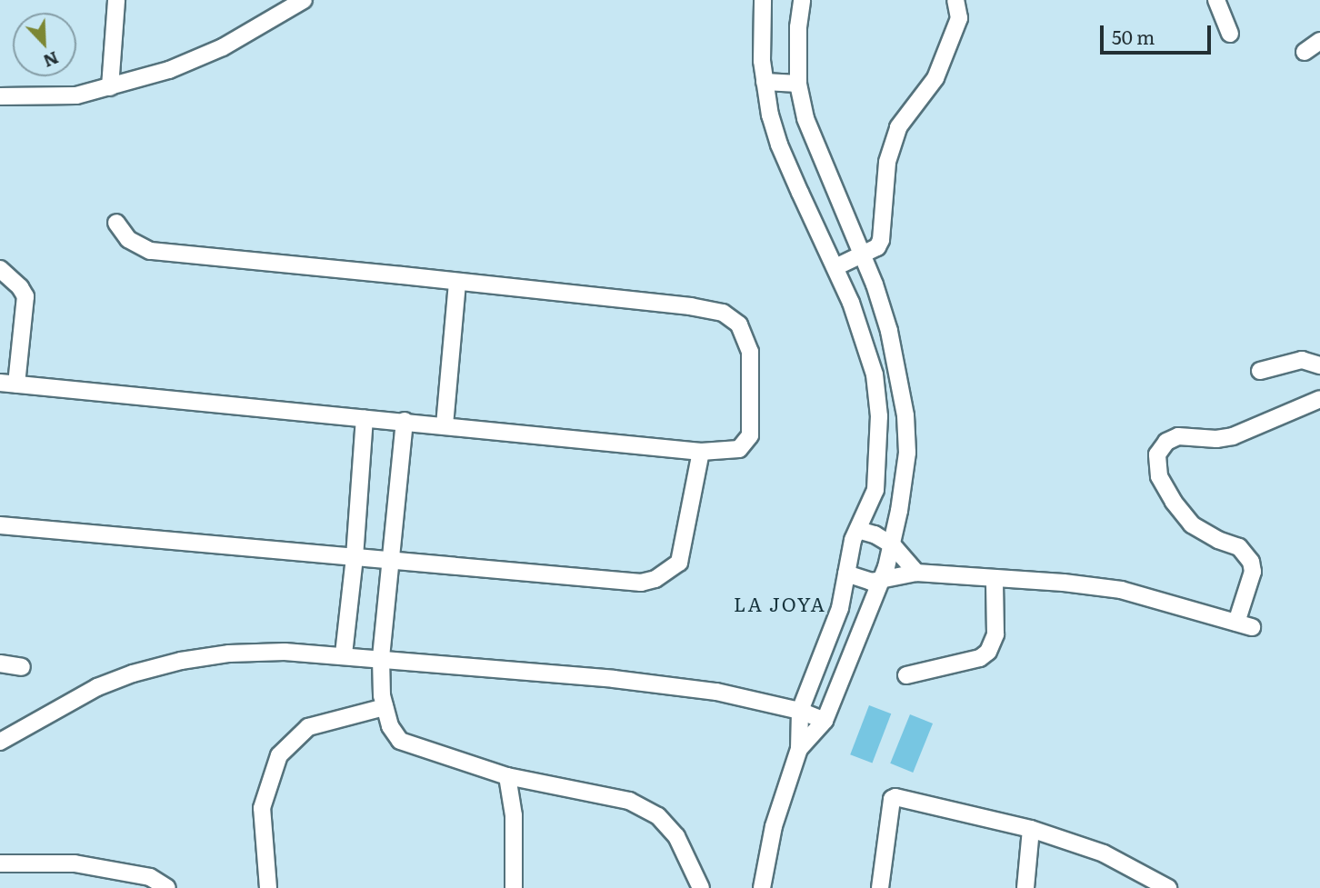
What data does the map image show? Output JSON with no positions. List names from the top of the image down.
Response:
{
  "districts": ["LA JOYA"],
  "scale_bar": "50 m",
  "north": "bottom right"
}
